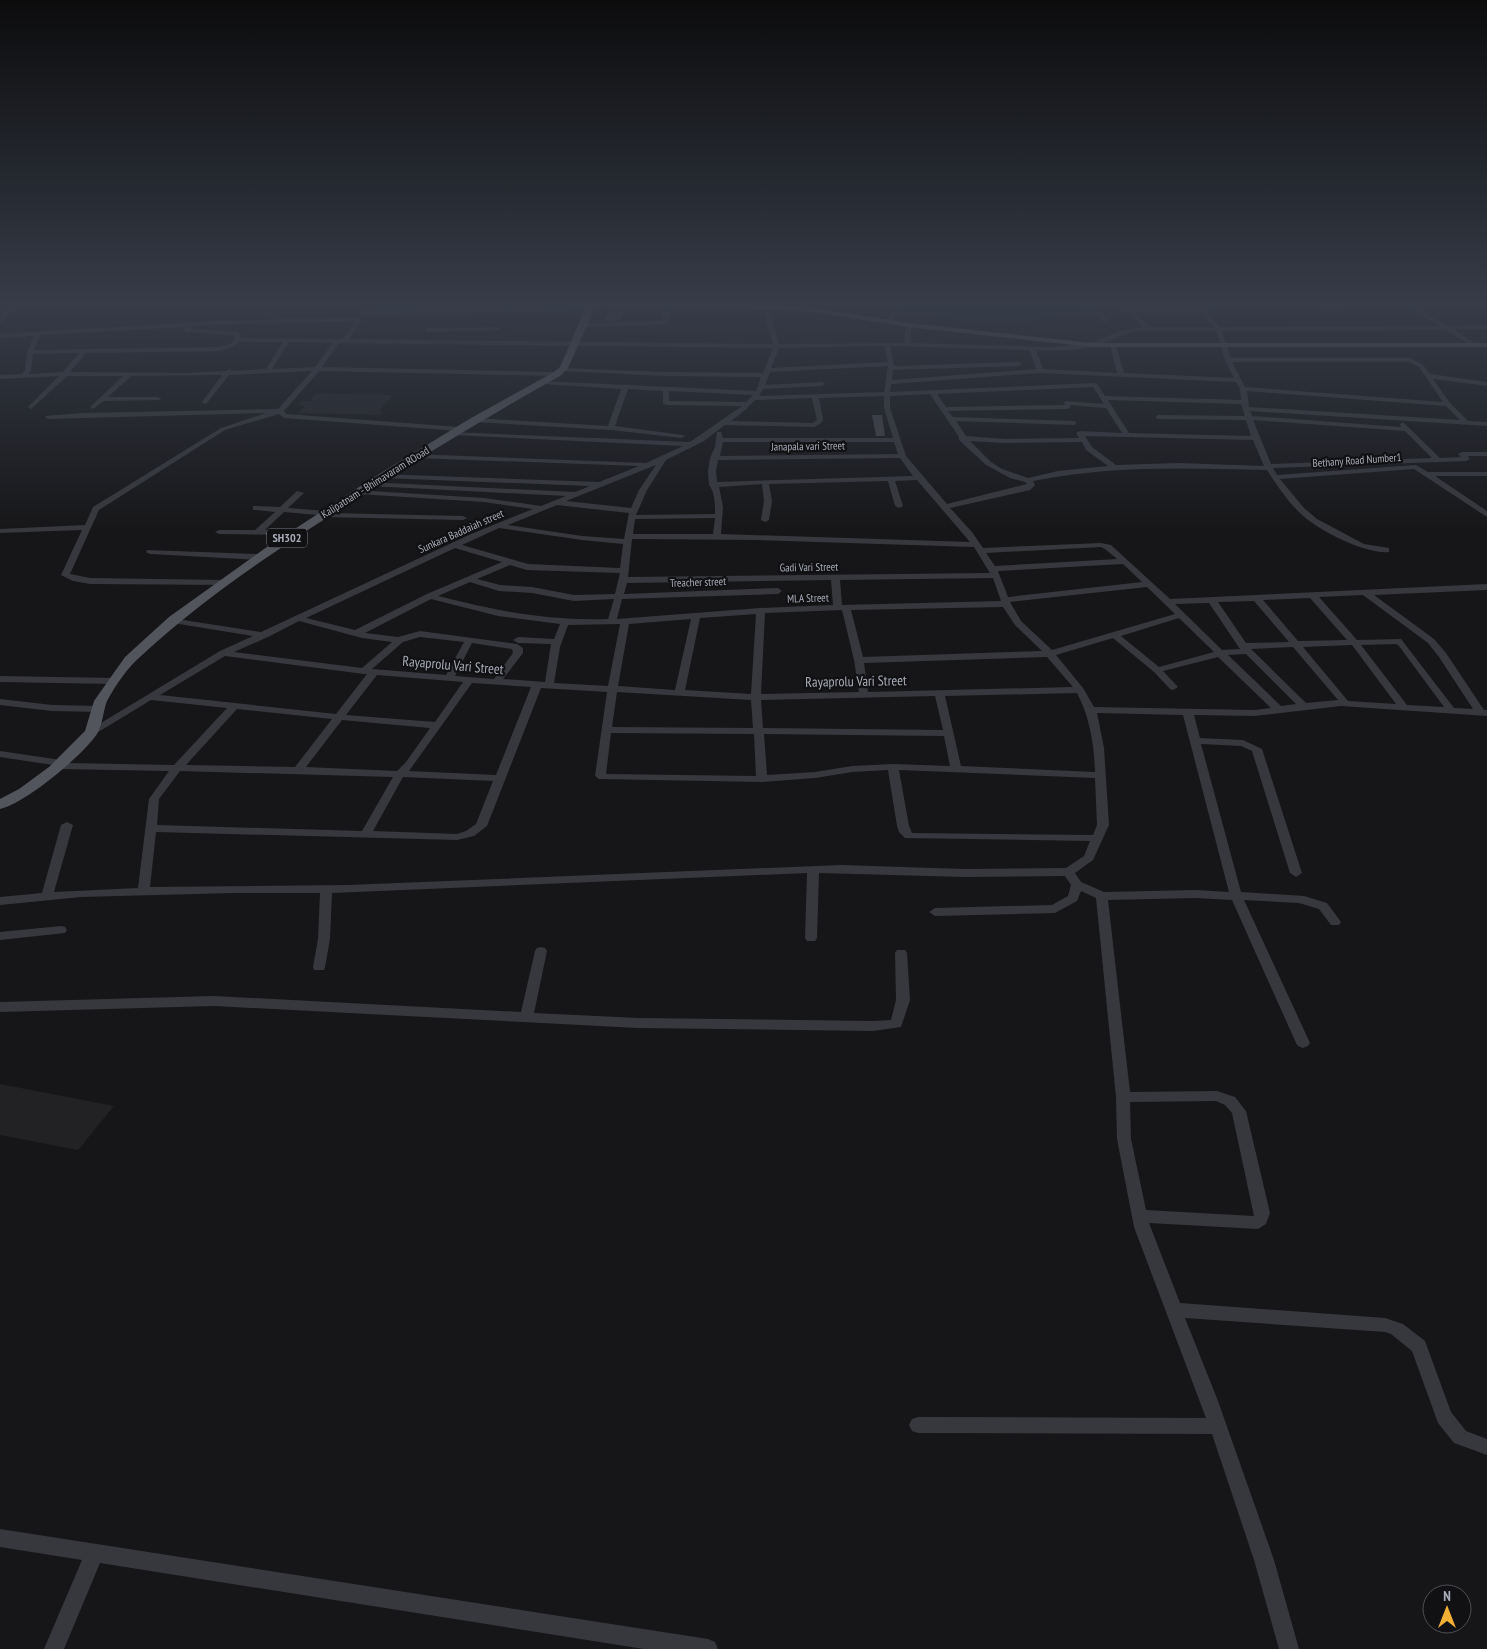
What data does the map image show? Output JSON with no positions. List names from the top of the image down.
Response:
{
  "streets": {
    "main road": ["Kalipatnam - Bhimavaram ROoad", "SH302"],
    "street": [
      "Janapala vari Street",
      "Bethany Road Number1",
      "Sunkara Baddaiah street",
      "Gadi Vari Street",
      "Treacher street",
      "MLA Street",
      "Rayaprolu Vari Street"
    ]
  },
  "crossings": [
    ["Kalipatnam - Bhimavaram ROoad", "Sunkara Baddaiah street"],
    ["Sunkara Baddaiah street", "Gadi Vari Street"],
    ["Sunkara Baddaiah street", "Rayaprolu Vari Street"]
  ],
  "north": "top"
}
